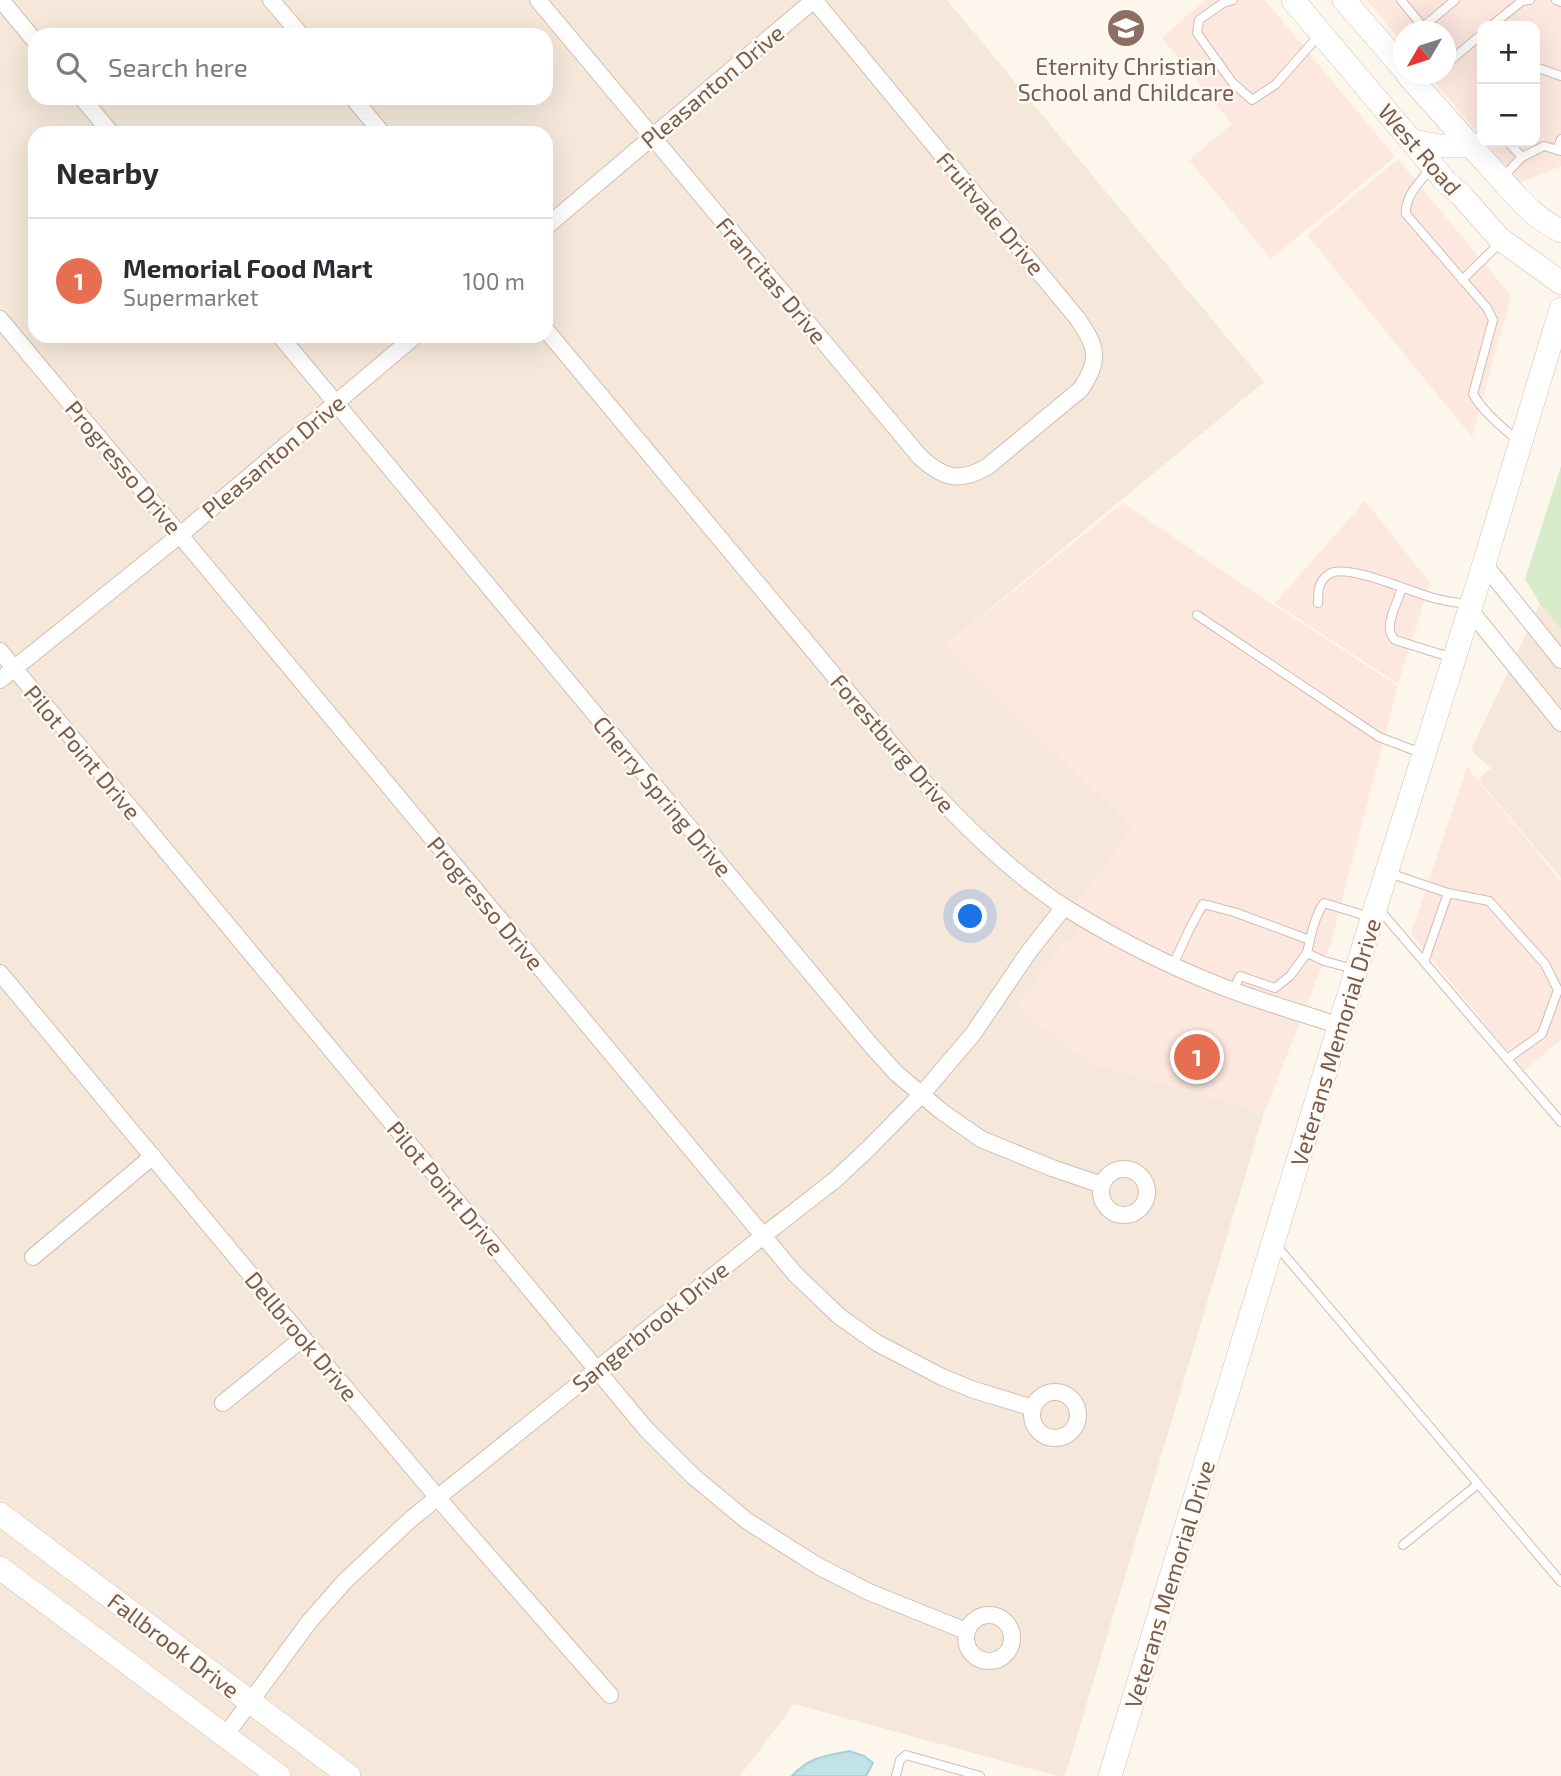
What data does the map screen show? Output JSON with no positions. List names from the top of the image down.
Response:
{
  "streets": {
    "main road": ["West Road", "Veterans Memorial Drive", "Fallbrook Drive"],
    "street": [
      "Pleasanton Drive",
      "Fruitvale Drive",
      "Francitas Drive",
      "Progresso Drive",
      "Forestburg Drive",
      "Pilot Point Drive",
      "Cherry Spring Drive",
      "Sangerbrook Drive",
      "Dellbrook Drive"
    ]
  },
  "crossings": [
    ["Pleasanton Drive", "Fruitvale Drive"],
    ["Pleasanton Drive", "Francitas Drive"],
    ["Pleasanton Drive", "Progresso Drive"],
    ["Pleasanton Drive", "Pilot Point Drive"],
    ["Pleasanton Drive", "Cherry Spring Drive"],
    ["Fruitvale Drive", "Francitas Drive"],
    ["Progresso Drive", "Sangerbrook Drive"],
    ["Forestburg Drive", "Veterans Memorial Drive"],
    ["Forestburg Drive", "Sangerbrook Drive"],
    ["Pilot Point Drive", "Sangerbrook Drive"],
    ["Cherry Spring Drive", "Sangerbrook Drive"],
    ["Sangerbrook Drive", "Dellbrook Drive"],
    ["Sangerbrook Drive", "Fallbrook Drive"]
  ],
  "places": {
    "school or university": ["Eternity Christian School and Childcare"]
  },
  "north": "bottom left",
  "page": {
    "map_buttons": ["+", "−"],
    "search": "Search here",
    "heading": "Nearby",
    "list": [
      {
        "mark": "1",
        "name": "Memorial Food Mart",
        "note": "Supermarket",
        "value": "100 m"
      }
    ],
    "pins": "1"
  }
}
